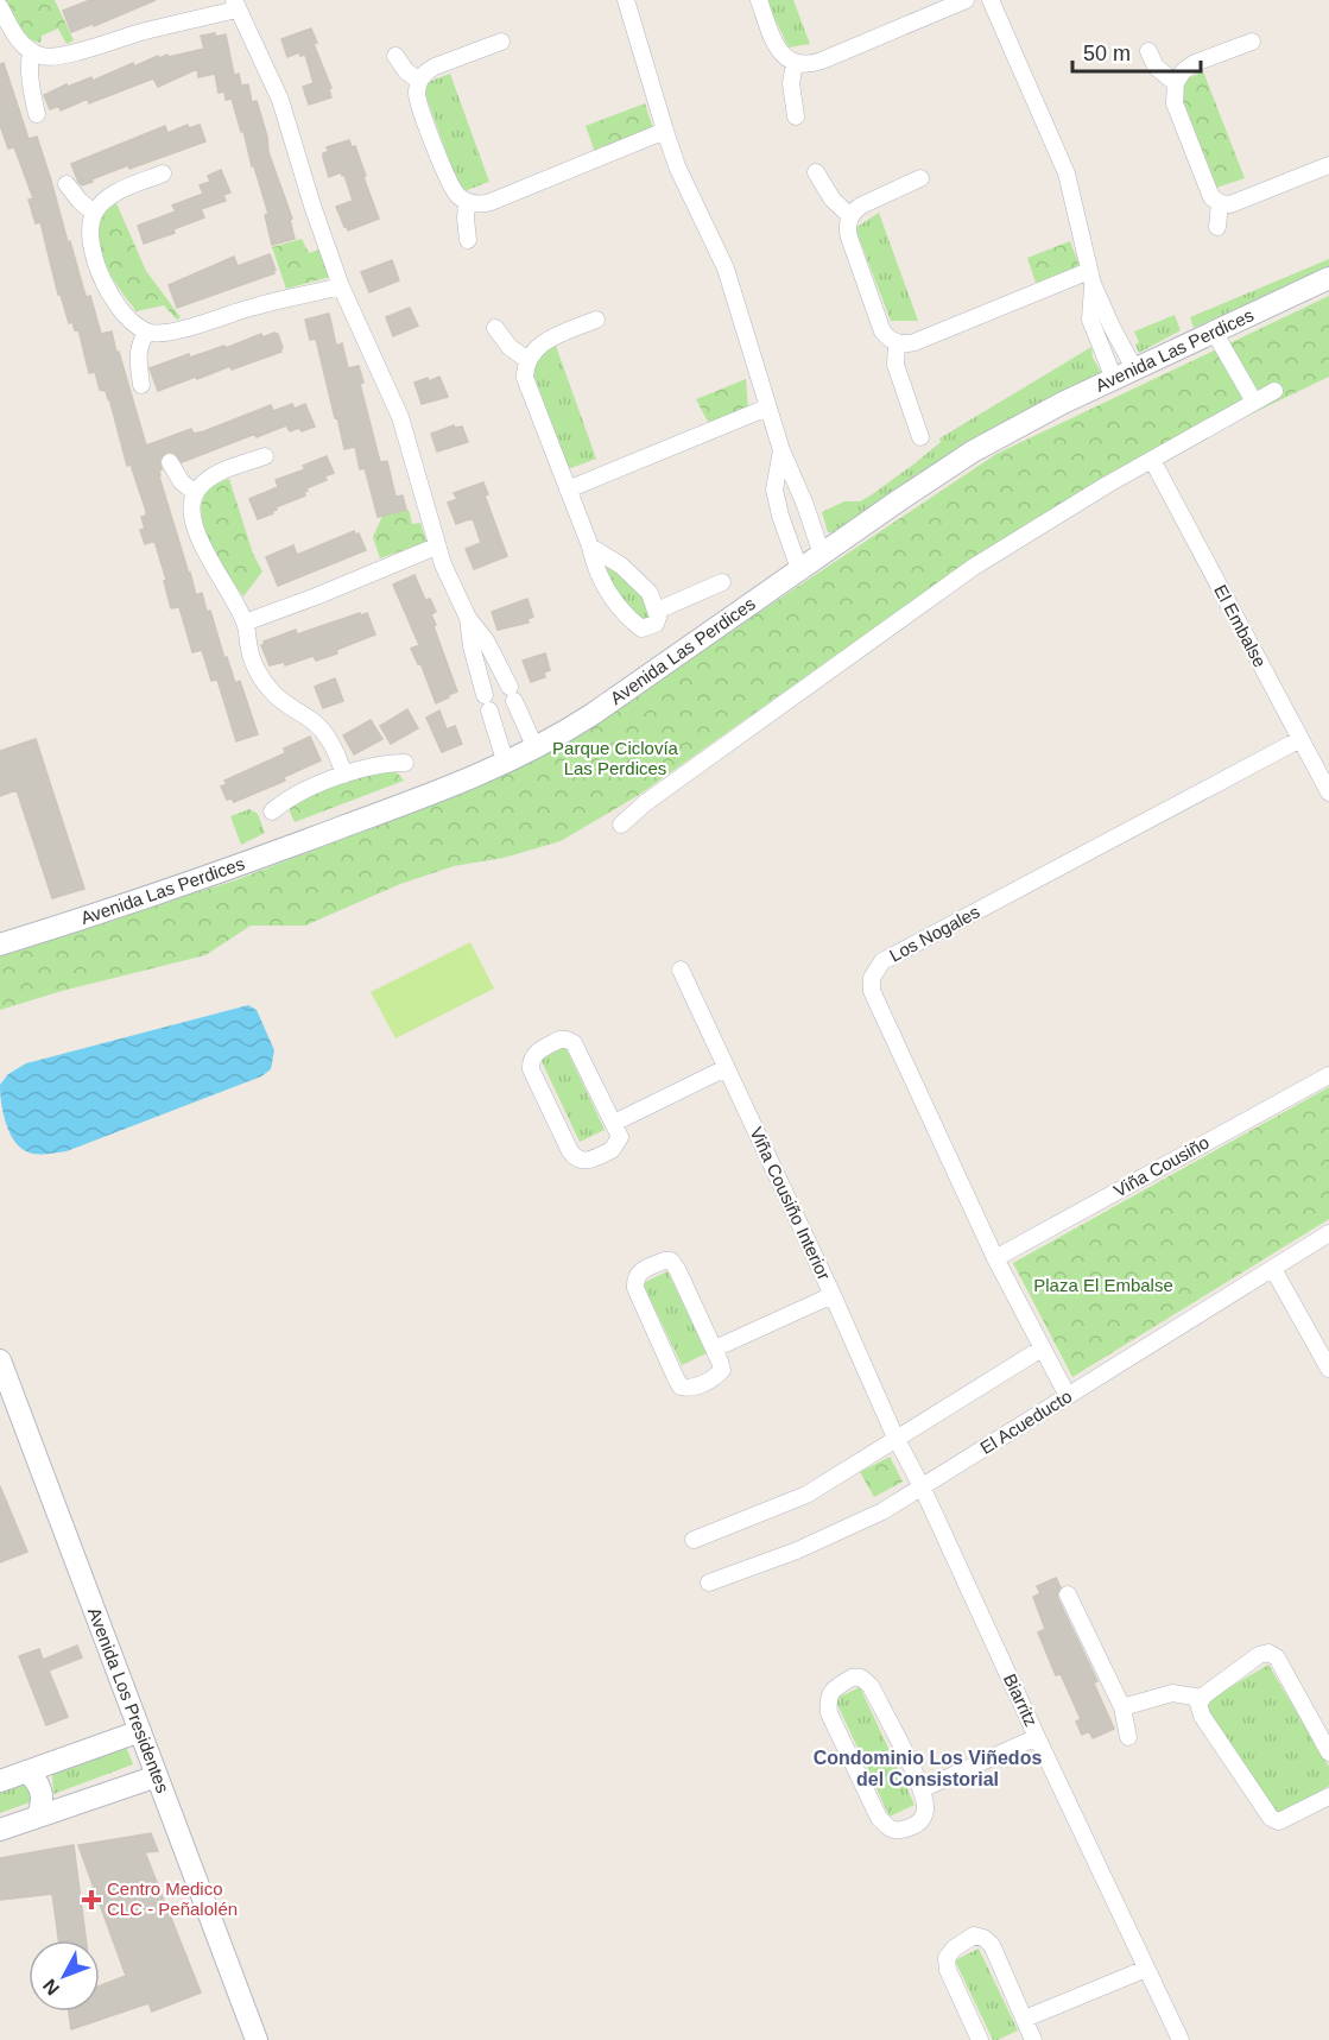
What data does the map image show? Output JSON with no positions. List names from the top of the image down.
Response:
{
  "streets": {
    "street": [
      "Avenida Las Perdices",
      "El Embalse",
      "Los Nogales",
      "Viña Cousiño",
      "Viña Cousiño Interior",
      "El Acueducto",
      "Avenida Los Presidentes",
      "Biarritz"
    ]
  },
  "crossings": [
    ["El Embalse", "Los Nogales"],
    ["Los Nogales", "Viña Cousiño"],
    ["Los Nogales", "El Acueducto"],
    ["Viña Cousiño Interior", "Biarritz"],
    ["El Acueducto", "Biarritz"]
  ],
  "districts": ["Condominio Los Viñedos del Consistorial"],
  "parks": ["Parque Ciclovía Las Perdices", "Plaza El Embalse"],
  "places": {
    "health": ["Centro Medico CLC - Peñalolén"]
  },
  "scale_bar": "50 m",
  "north": "bottom left"
}
